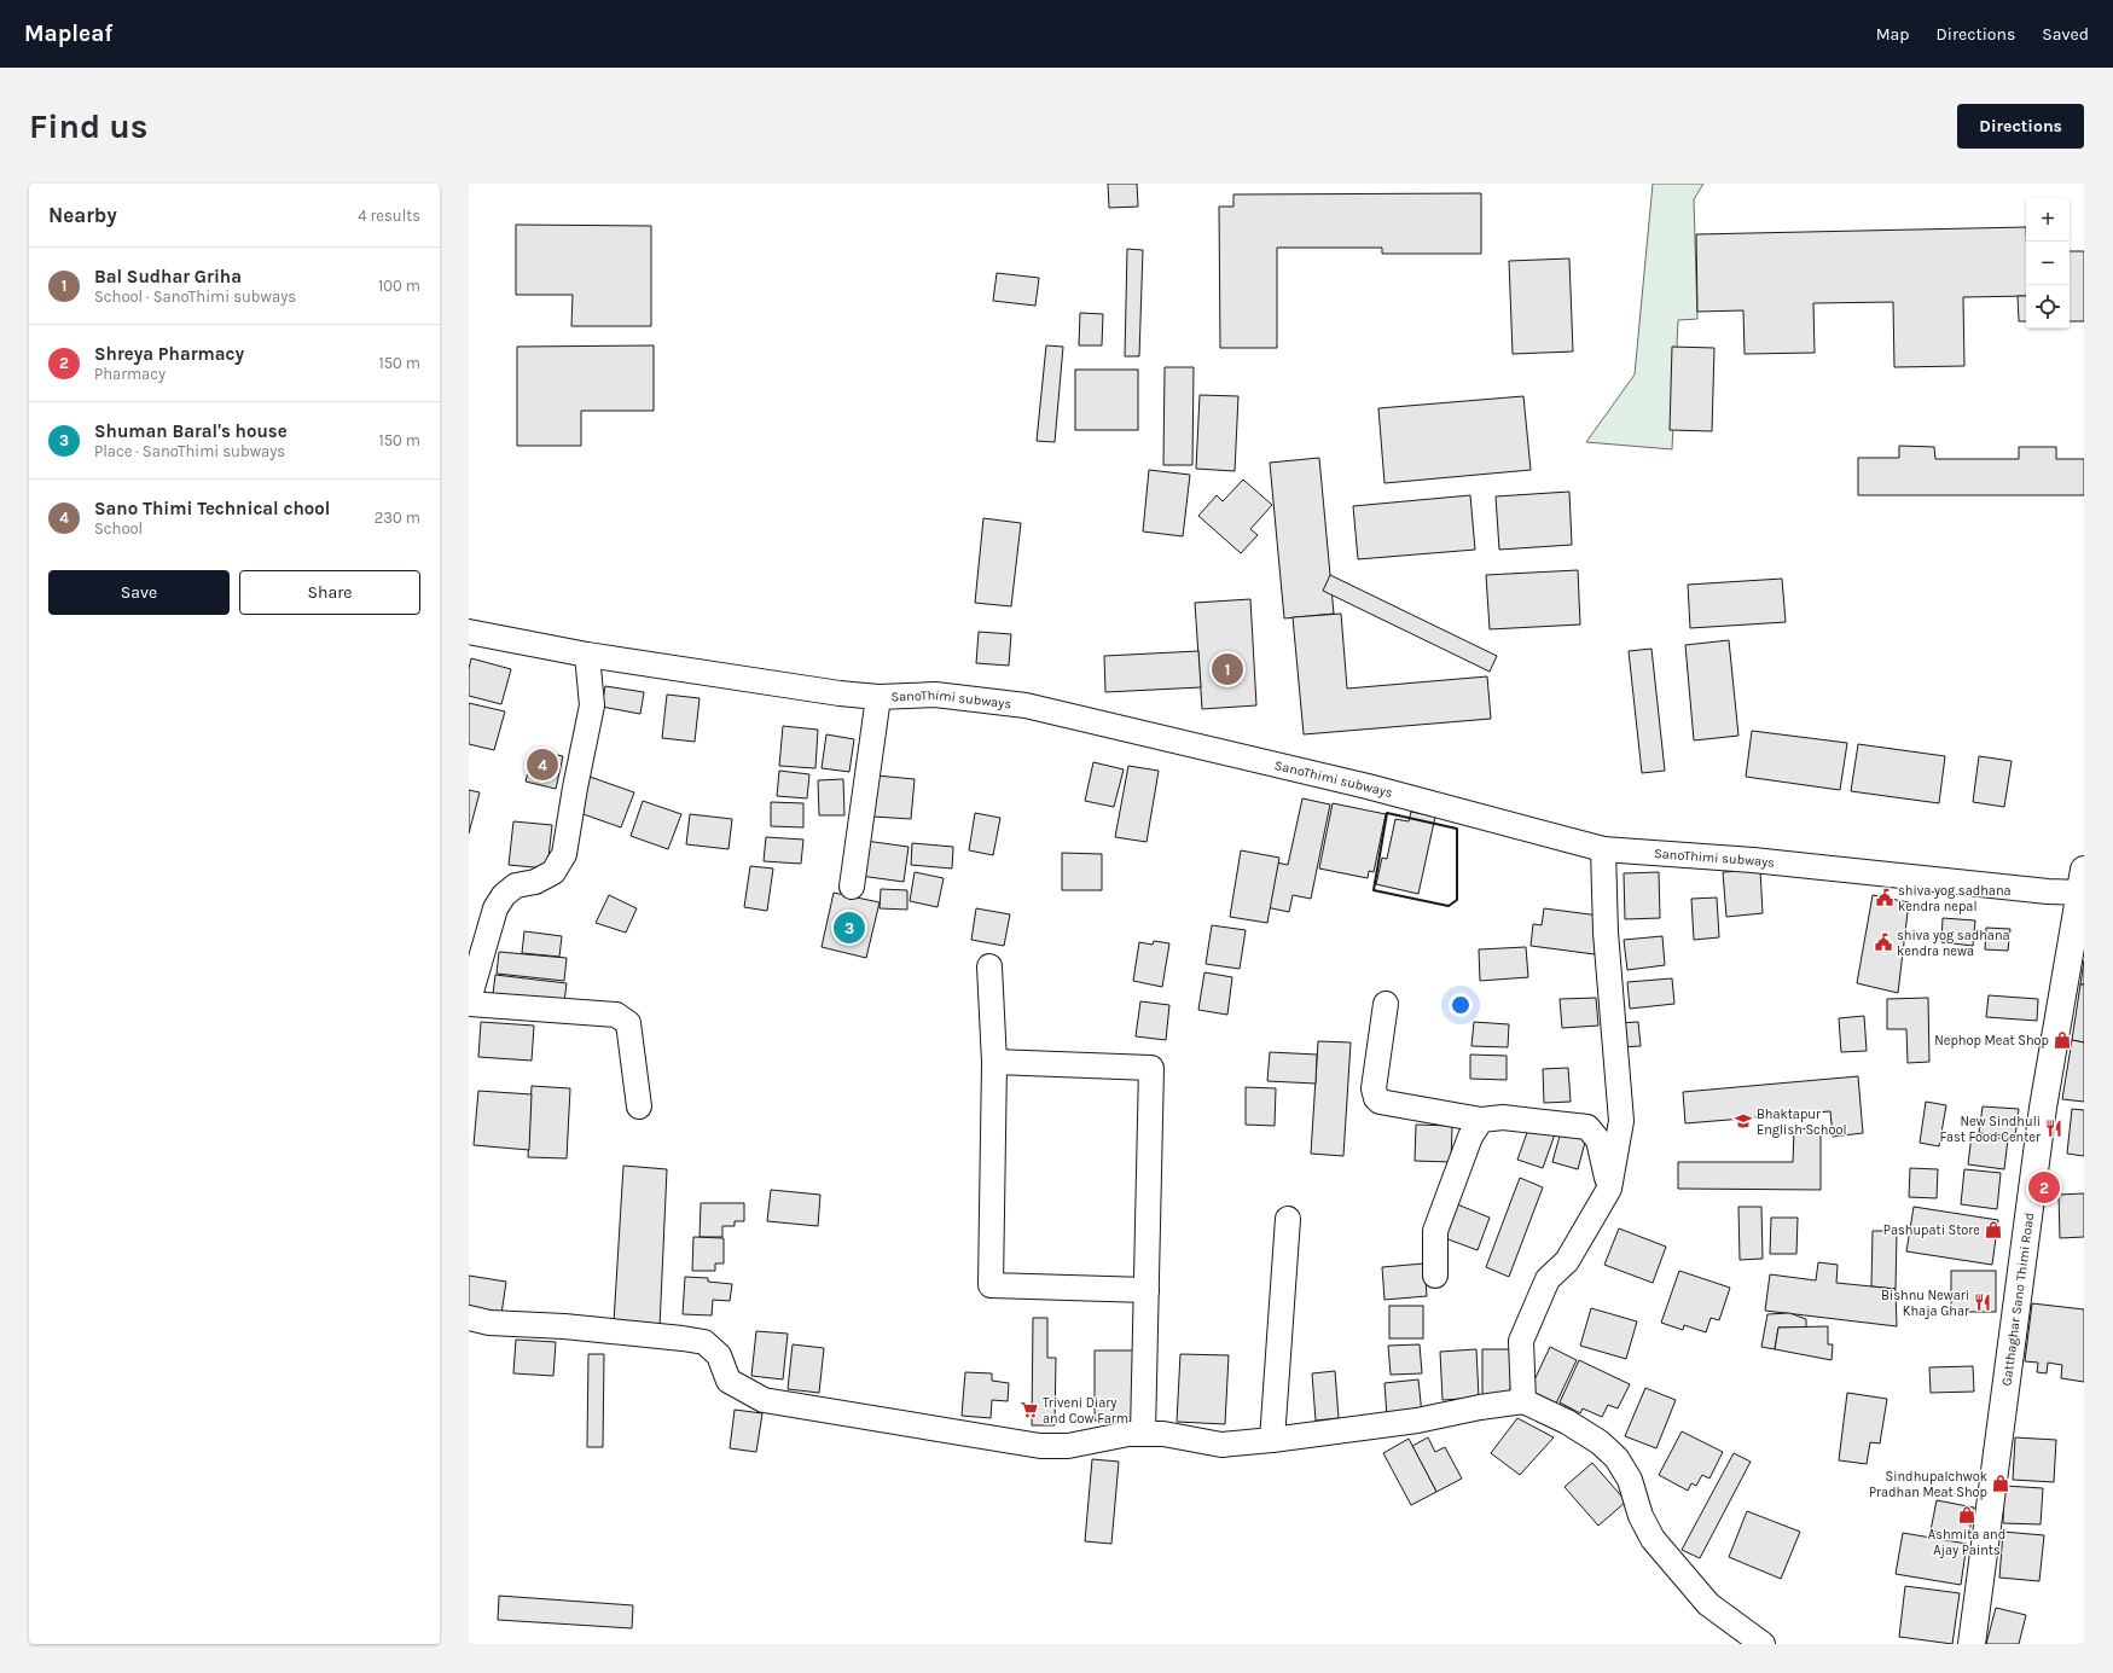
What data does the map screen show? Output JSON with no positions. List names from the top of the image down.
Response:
{
  "streets": {
    "main road": ["Gatthaghar Sano Thimi Road"],
    "street": ["SanoThimi subways"]
  },
  "crossings": [
    ["SanoThimi subways", "Gatthaghar Sano Thimi Road"]
  ],
  "places": {
    "public building": ["shiva yog sadhana kendra nepal", "shiva yog sadhana kendra newa"],
    "shop": [
      "Nephop Meat Shop",
      "Pashupati Store",
      "Sindhupalchwok Pradhan Meat Shop",
      "Ashmita and Ajay Paints"
    ],
    "school or university": ["Bhaktapur English School"],
    "restaurant": ["New Sindhuli Fast Food Center", "Bishnu Newari Khaja Ghar"],
    "supermarket": ["Triveni Diary and Cow Farm"]
  },
  "page": {
    "header": "Mapleaf",
    "nav": ["Map", "Directions", "Saved"],
    "buttons": [
      "Directions",
      ["Save", "Share"]
    ],
    "title": "Find us",
    "heading": ["Nearby", "4 results"],
    "map_buttons": ["+", "−"],
    "list": [
      {
        "mark": "1",
        "name": "Bal Sudhar Griha",
        "note": "School · SanoThimi subways",
        "value": "100 m"
      },
      {
        "mark": "2",
        "name": "Shreya Pharmacy",
        "note": "Pharmacy",
        "value": "150 m"
      },
      {
        "mark": "3",
        "name": "Shuman Baral's house",
        "note": "Place · SanoThimi subways",
        "value": "150 m"
      },
      {
        "mark": "4",
        "name": "Sano Thimi Technical chool",
        "note": "School",
        "value": "230 m"
      }
    ],
    "pins": [
      "1",
      "4",
      "3",
      "2"
    ]
  }
}
